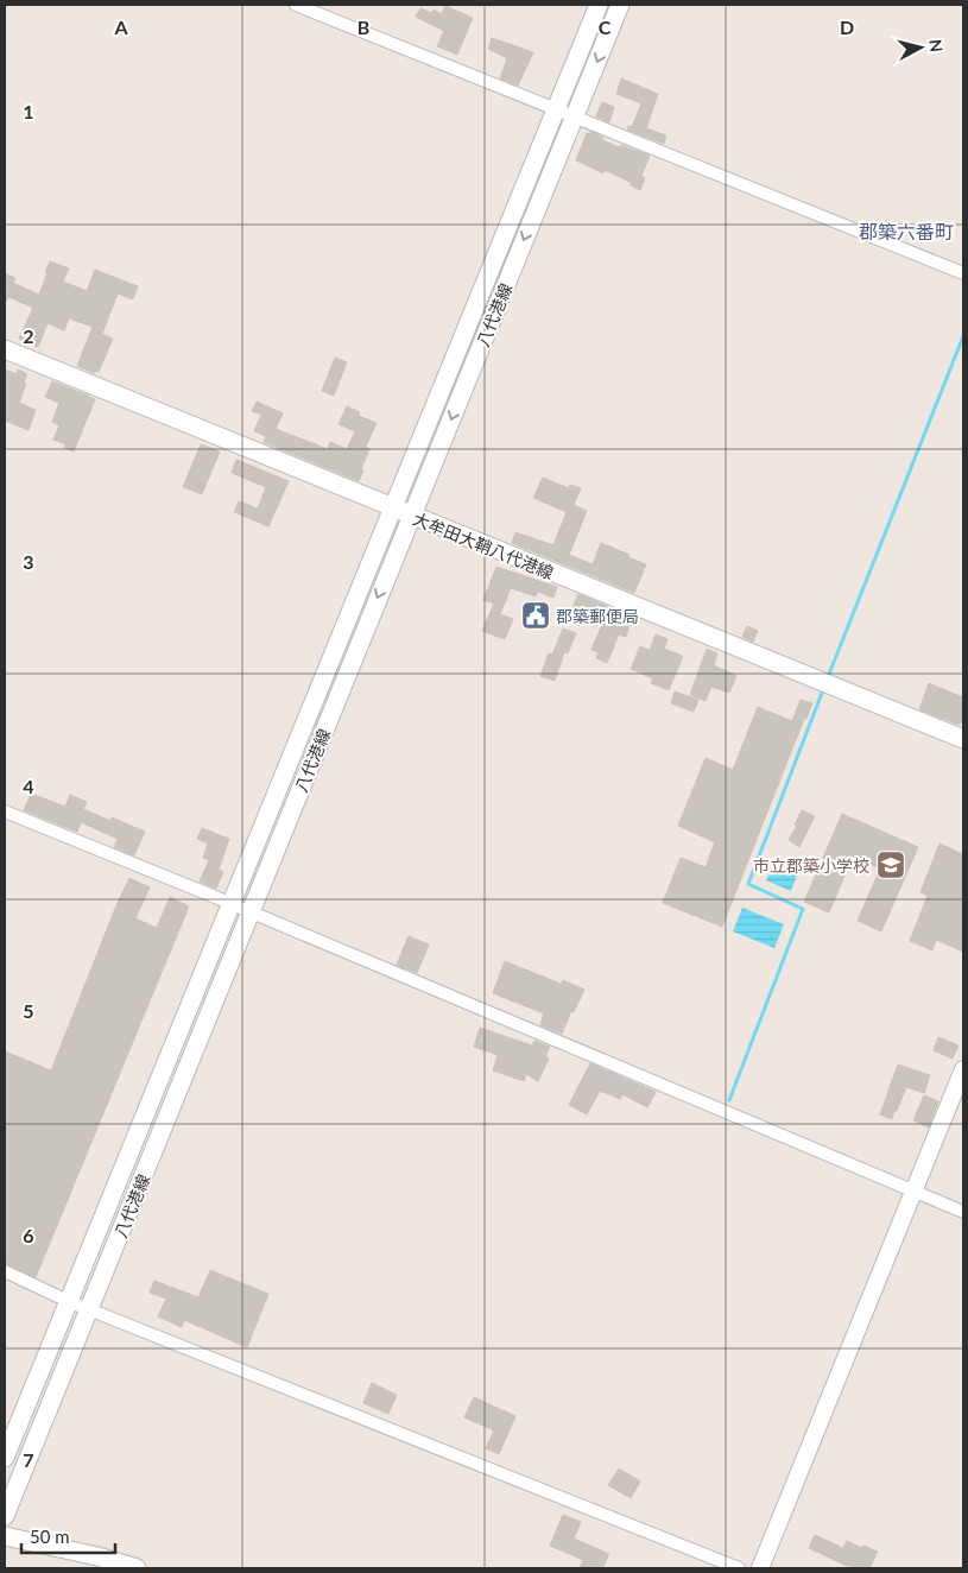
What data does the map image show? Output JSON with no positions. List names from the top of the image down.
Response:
{
  "streets": {
    "main road": ["八代港線", "大牟田大鞘八代港線"]
  },
  "crossings": [
    ["八代港線", "大牟田大鞘八代港線"]
  ],
  "districts": ["郡築六番町"],
  "places": {
    "public building": ["郡築郵便局"],
    "school or university": ["市立郡築小学校"]
  },
  "scale_bar": "50 m",
  "north": "right",
  "grid": {
    "columns": [
      "A",
      "B",
      "C",
      "D"
    ],
    "rows": [
      "1",
      "2",
      "3",
      "4",
      "5",
      "6",
      "7"
    ]
  }
}
